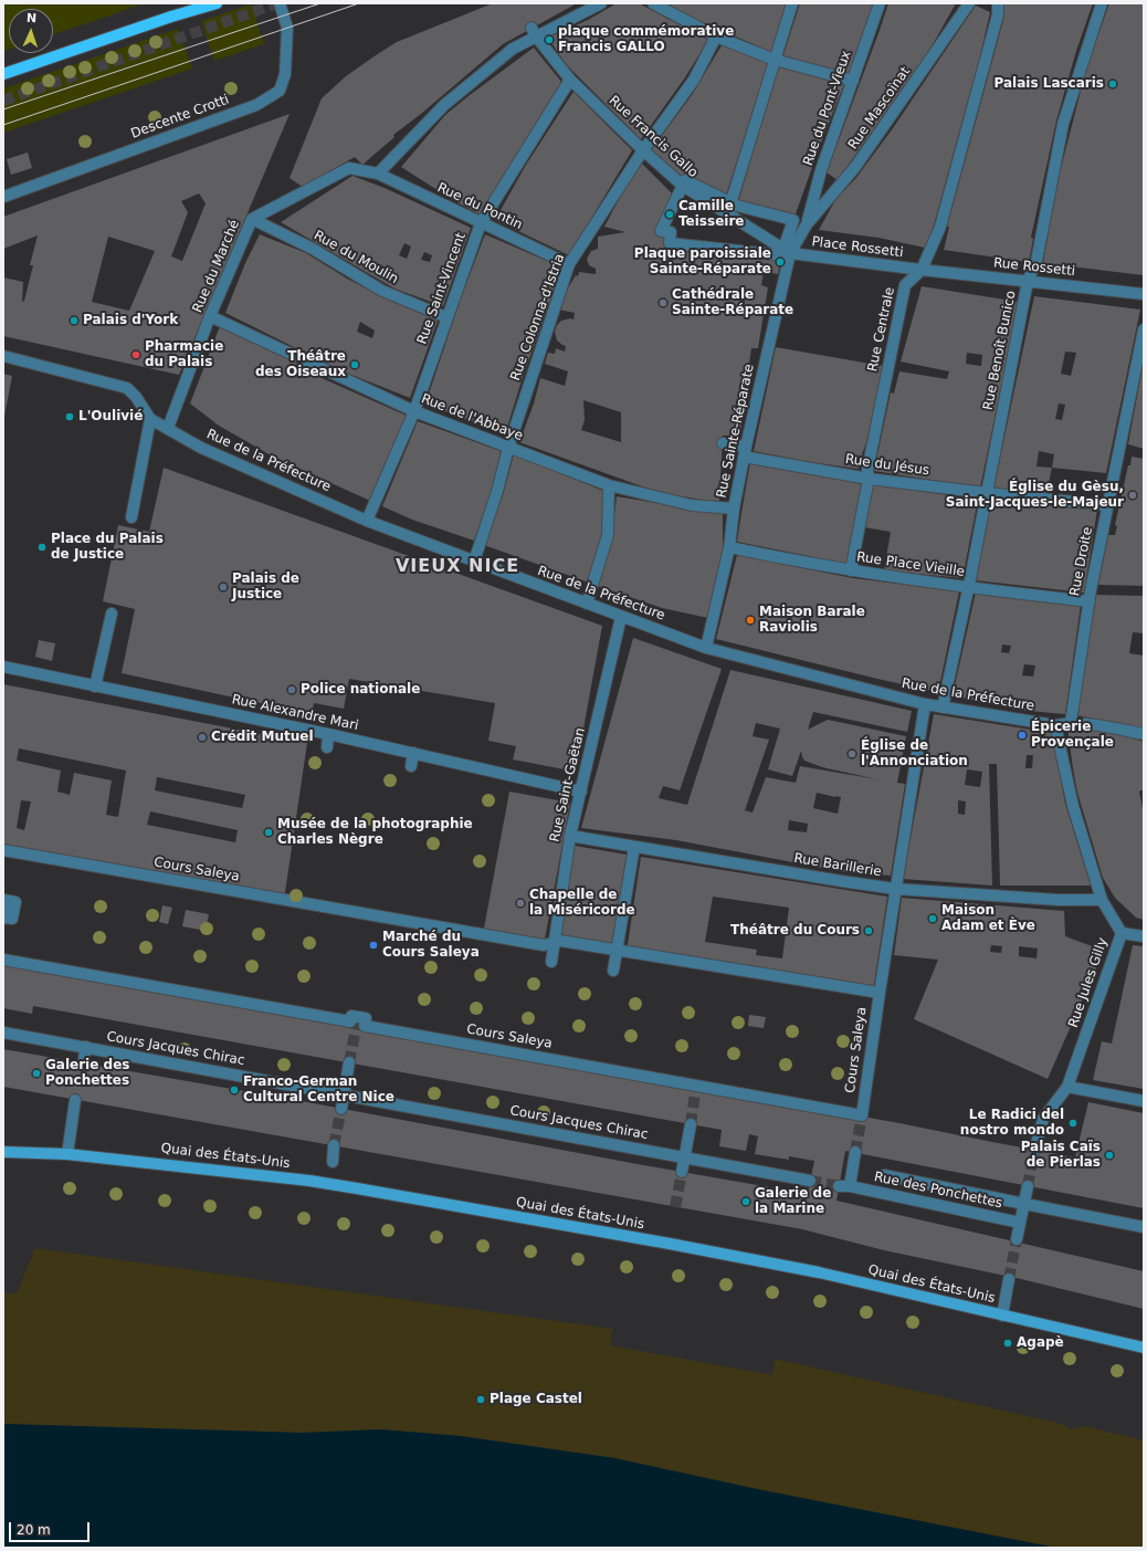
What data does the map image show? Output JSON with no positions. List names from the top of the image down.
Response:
{
  "streets": {
    "main road": ["Quai des États-Unis"],
    "street": [
      "Rue du Pont-Vieux",
      "Rue Mascoïnat",
      "Descente Crotti",
      "Rue Francis Gallo",
      "Rue du Pontin",
      "Place Rossetti",
      "Rue du Moulin",
      "Rue du Marché",
      "Rue Rossetti",
      "Rue Saint-Vincent",
      "Rue Colonna-d'Istria",
      "Rue Centrale",
      "Rue Benoît Bunico",
      "Rue de l'Abbaye",
      "Rue Sainte-Réparate",
      "Rue de la Préfecture",
      "Rue du Jésus",
      "Rue Droite",
      "Rue Place Vieille",
      "Rue Alexandre Mari",
      "Rue Saint-Gaëtan",
      "Rue Barillerie",
      "Cours Saleya",
      "Rue Jules Gilly",
      "Cours Jacques Chirac",
      "Rue des Ponchettes"
    ]
  },
  "crossings": [
    ["Rue du Pont-Vieux", "Rue Mascoïnat"],
    ["Rue du Pont-Vieux", "Rue Sainte-Réparate"],
    ["Rue Mascoïnat", "Rue Sainte-Réparate"],
    ["Rue Francis Gallo", "Place Rossetti"],
    ["Rue Francis Gallo", "Rue Saint-Vincent"],
    ["Rue Francis Gallo", "Rue Colonna-d'Istria"],
    ["Rue Francis Gallo", "Rue Sainte-Réparate"],
    ["Rue du Pontin", "Rue du Marché"],
    ["Rue du Pontin", "Rue Saint-Vincent"],
    ["Rue du Pontin", "Rue Colonna-d'Istria"],
    ["Place Rossetti", "Rue Rossetti"],
    ["Place Rossetti", "Rue Centrale"],
    ["Place Rossetti", "Rue Sainte-Réparate"],
    ["Rue du Moulin", "Rue du Marché"],
    ["Rue du Moulin", "Rue Saint-Vincent"],
    ["Rue du Marché", "Rue de l'Abbaye"],
    ["Rue du Marché", "Rue de la Préfecture"],
    ["Rue Rossetti", "Rue Centrale"],
    ["Rue Rossetti", "Rue Benoît Bunico"],
    ["Rue Saint-Vincent", "Rue de l'Abbaye"],
    ["Rue Saint-Vincent", "Rue de la Préfecture"],
    ["Rue Colonna-d'Istria", "Rue de l'Abbaye"],
    ["Rue Colonna-d'Istria", "Rue de la Préfecture"],
    ["Rue Centrale", "Rue du Jésus"],
    ["Rue Centrale", "Rue Place Vieille"],
    ["Rue Benoît Bunico", "Rue de la Préfecture"],
    ["Rue Benoît Bunico", "Rue du Jésus"],
    ["Rue Benoît Bunico", "Rue Place Vieille"],
    ["Rue de l'Abbaye", "Rue Sainte-Réparate"],
    ["Rue Sainte-Réparate", "Rue de la Préfecture"],
    ["Rue Sainte-Réparate", "Rue du Jésus"],
    ["Rue Sainte-Réparate", "Rue Place Vieille"],
    ["Rue de la Préfecture", "Rue Droite"],
    ["Rue de la Préfecture", "Rue Saint-Gaëtan"],
    ["Rue de la Préfecture", "Rue Jules Gilly"],
    ["Rue du Jésus", "Rue Droite"],
    ["Rue Droite", "Rue Place Vieille"],
    ["Rue Alexandre Mari", "Rue Saint-Gaëtan"],
    ["Rue Saint-Gaëtan", "Rue Barillerie"],
    ["Rue Saint-Gaëtan", "Cours Saleya"],
    ["Rue Barillerie", "Rue Jules Gilly"]
  ],
  "districts": ["VIEUX NICE"],
  "places": [
    "plaque commémorative Francis GALLO",
    "Palais Lascaris",
    "Camille Teisseire",
    "Plaque paroissiale Sainte-Réparate",
    "Cathédrale Sainte-Réparate",
    "Palais d'York",
    "Pharmacie du Palais",
    "Théâtre des Oiseaux",
    "L'Oulivié",
    "Église du Gèsu, Saint-Jacques-le-Majeur",
    "Place du Palais de Justice",
    "Palais de Justice",
    "Maison Barale Raviolis",
    "Police nationale",
    "Épicerie Provençale",
    "Crédit Mutuel",
    "Église de l'Annonciation",
    "Musée de la photographie Charles Nègre",
    "Chapelle de la Miséricorde",
    "Maison Adam et Ève",
    "Théâtre du Cours",
    "Marché du Cours Saleya",
    "Galerie des Ponchettes",
    "Franco-German Cultural Centre Nice",
    "Le Radici del nostro mondo",
    "Palais Caïs de Pierlas",
    "Galerie de la Marine",
    "Agapè",
    "Plage Castel"
  ],
  "scale_bar": "20 m",
  "north": "top"
}
